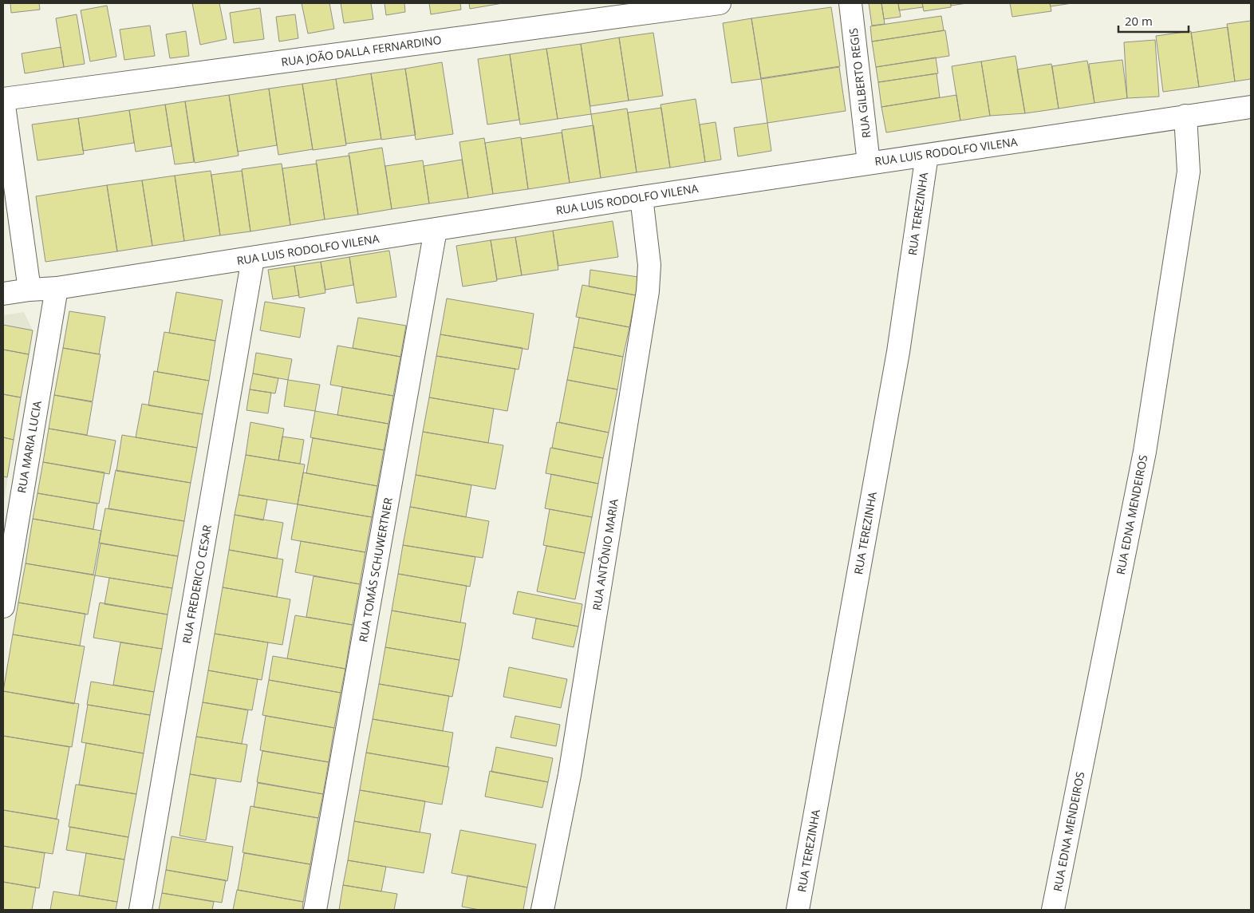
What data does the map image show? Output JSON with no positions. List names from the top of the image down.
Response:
{
  "streets": {
    "street": [
      "RUA JOÃO DALLA FERNARDINO",
      "RUA GILBERTO REGIS",
      "RUA LUIS RODOLFO VILENA",
      "RUA TEREZINHA",
      "RUA MARIA LUCIA",
      "RUA EDNA MENDEIROS",
      "RUA ANTÔNIO MARIA",
      "RUA TOMÁS SCHUWERTNER",
      "RUA FREDERICO CESAR"
    ]
  },
  "crossings": [
    ["RUA GILBERTO REGIS", "RUA LUIS RODOLFO VILENA"],
    ["RUA LUIS RODOLFO VILENA", "RUA TEREZINHA"],
    ["RUA LUIS RODOLFO VILENA", "RUA MARIA LUCIA"],
    ["RUA LUIS RODOLFO VILENA", "RUA EDNA MENDEIROS"],
    ["RUA LUIS RODOLFO VILENA", "RUA ANTÔNIO MARIA"],
    ["RUA LUIS RODOLFO VILENA", "RUA TOMÁS SCHUWERTNER"],
    ["RUA LUIS RODOLFO VILENA", "RUA FREDERICO CESAR"]
  ],
  "scale_bar": "20 m"
}
